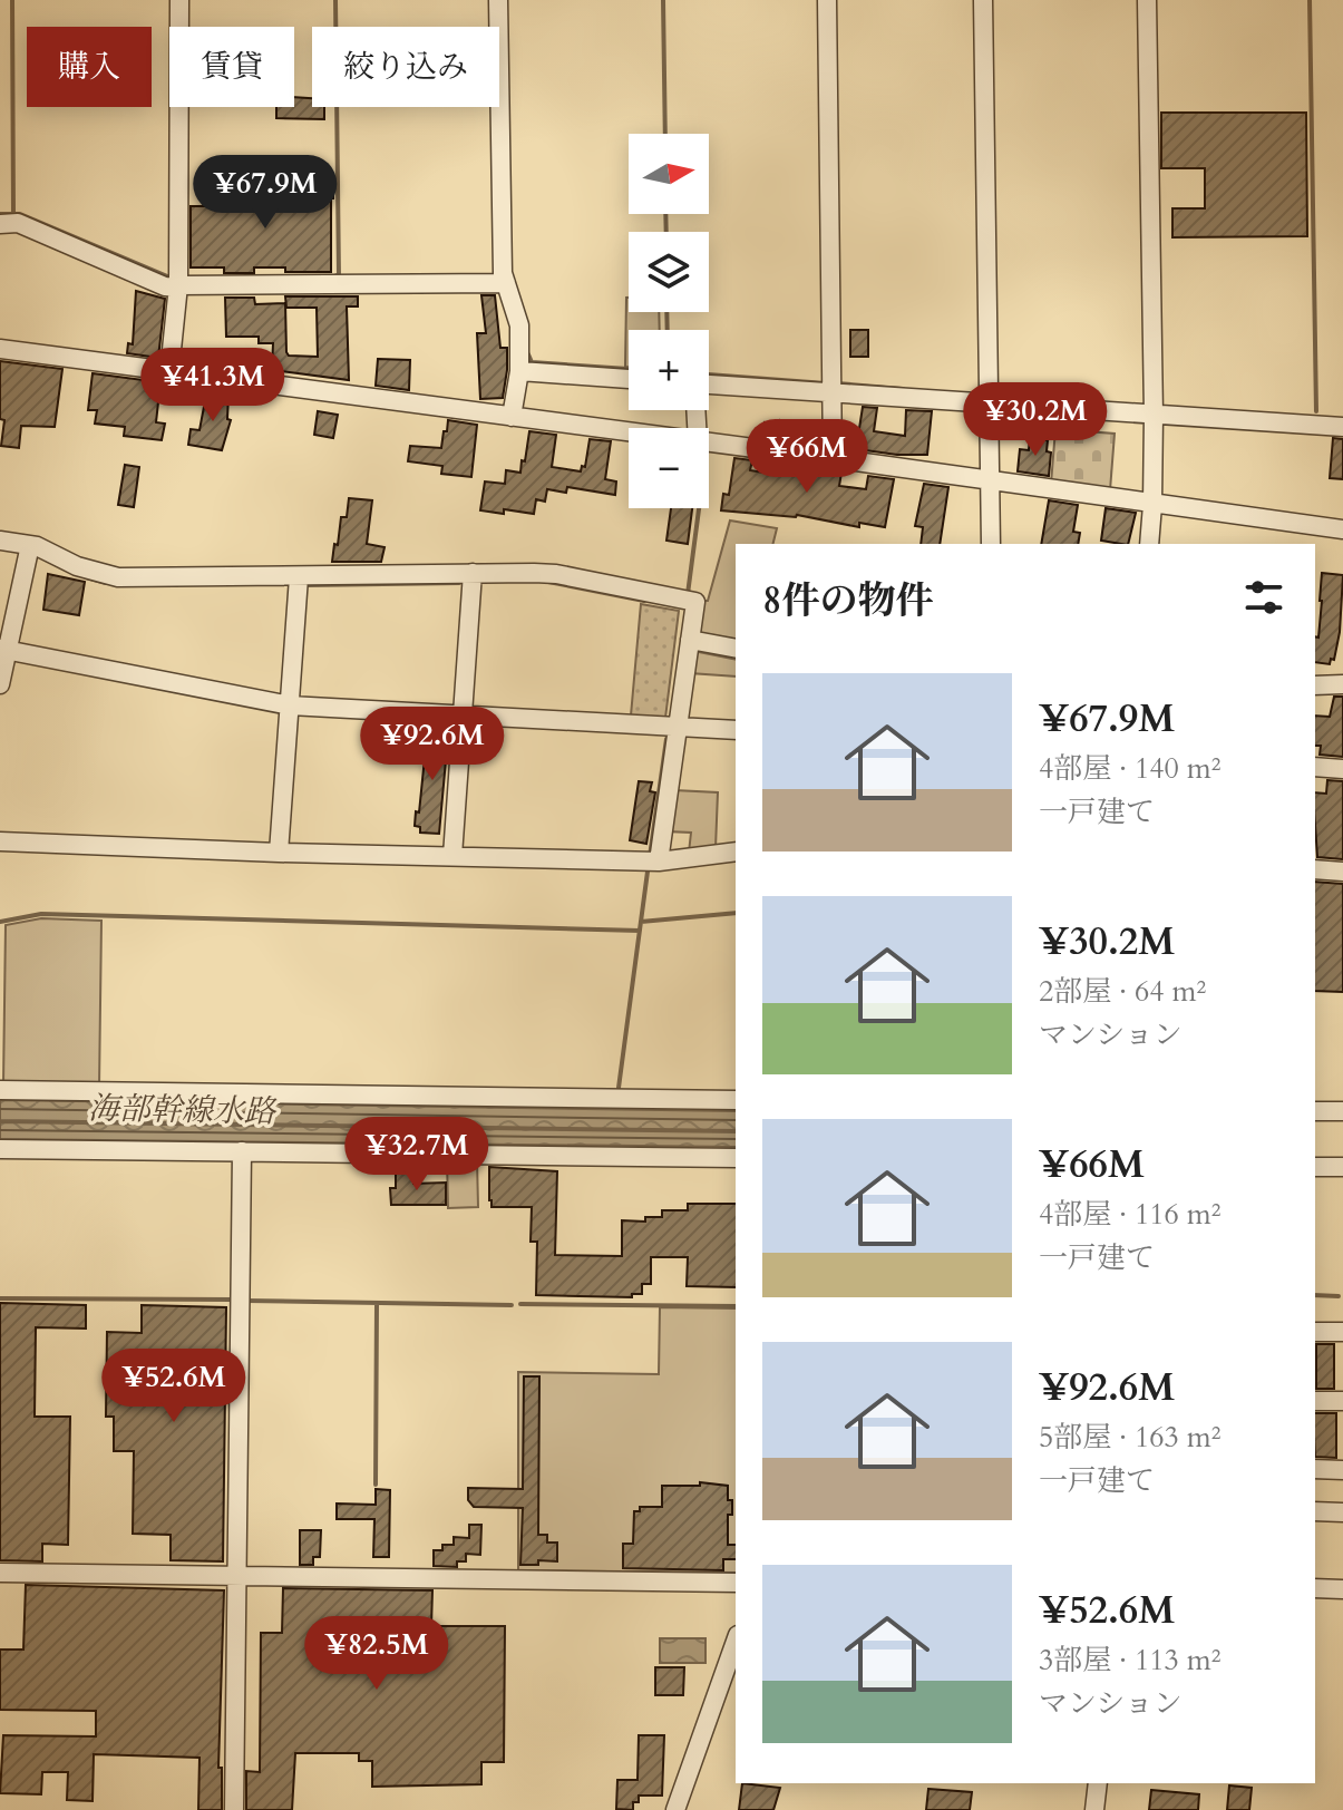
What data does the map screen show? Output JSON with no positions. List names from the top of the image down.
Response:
{
  "water": ["海部幹線水路"],
  "north": "right",
  "page": {
    "chip": ["購入", "賃貸", "絞り込み"],
    "map_buttons": ["+", "−"],
    "price": [
      "¥67.9M",
      "¥41.3M",
      "¥30.2M",
      "¥66M",
      "¥92.6M",
      "¥32.7M",
      "¥52.6M",
      "¥82.5M"
    ],
    "heading": "8件の物件",
    "list": [
      {
        "name": "¥67.9M",
        "note": "4部屋 · 140 m² · 一戸建て"
      },
      {
        "name": "¥30.2M",
        "note": "2部屋 · 64 m² · マンション"
      },
      {
        "name": "¥66M",
        "note": "4部屋 · 116 m² · 一戸建て"
      },
      {
        "name": "¥92.6M",
        "note": "5部屋 · 163 m² · 一戸建て"
      },
      {
        "name": "¥52.6M",
        "note": "3部屋 · 113 m² · マンション"
      }
    ]
  }
}
